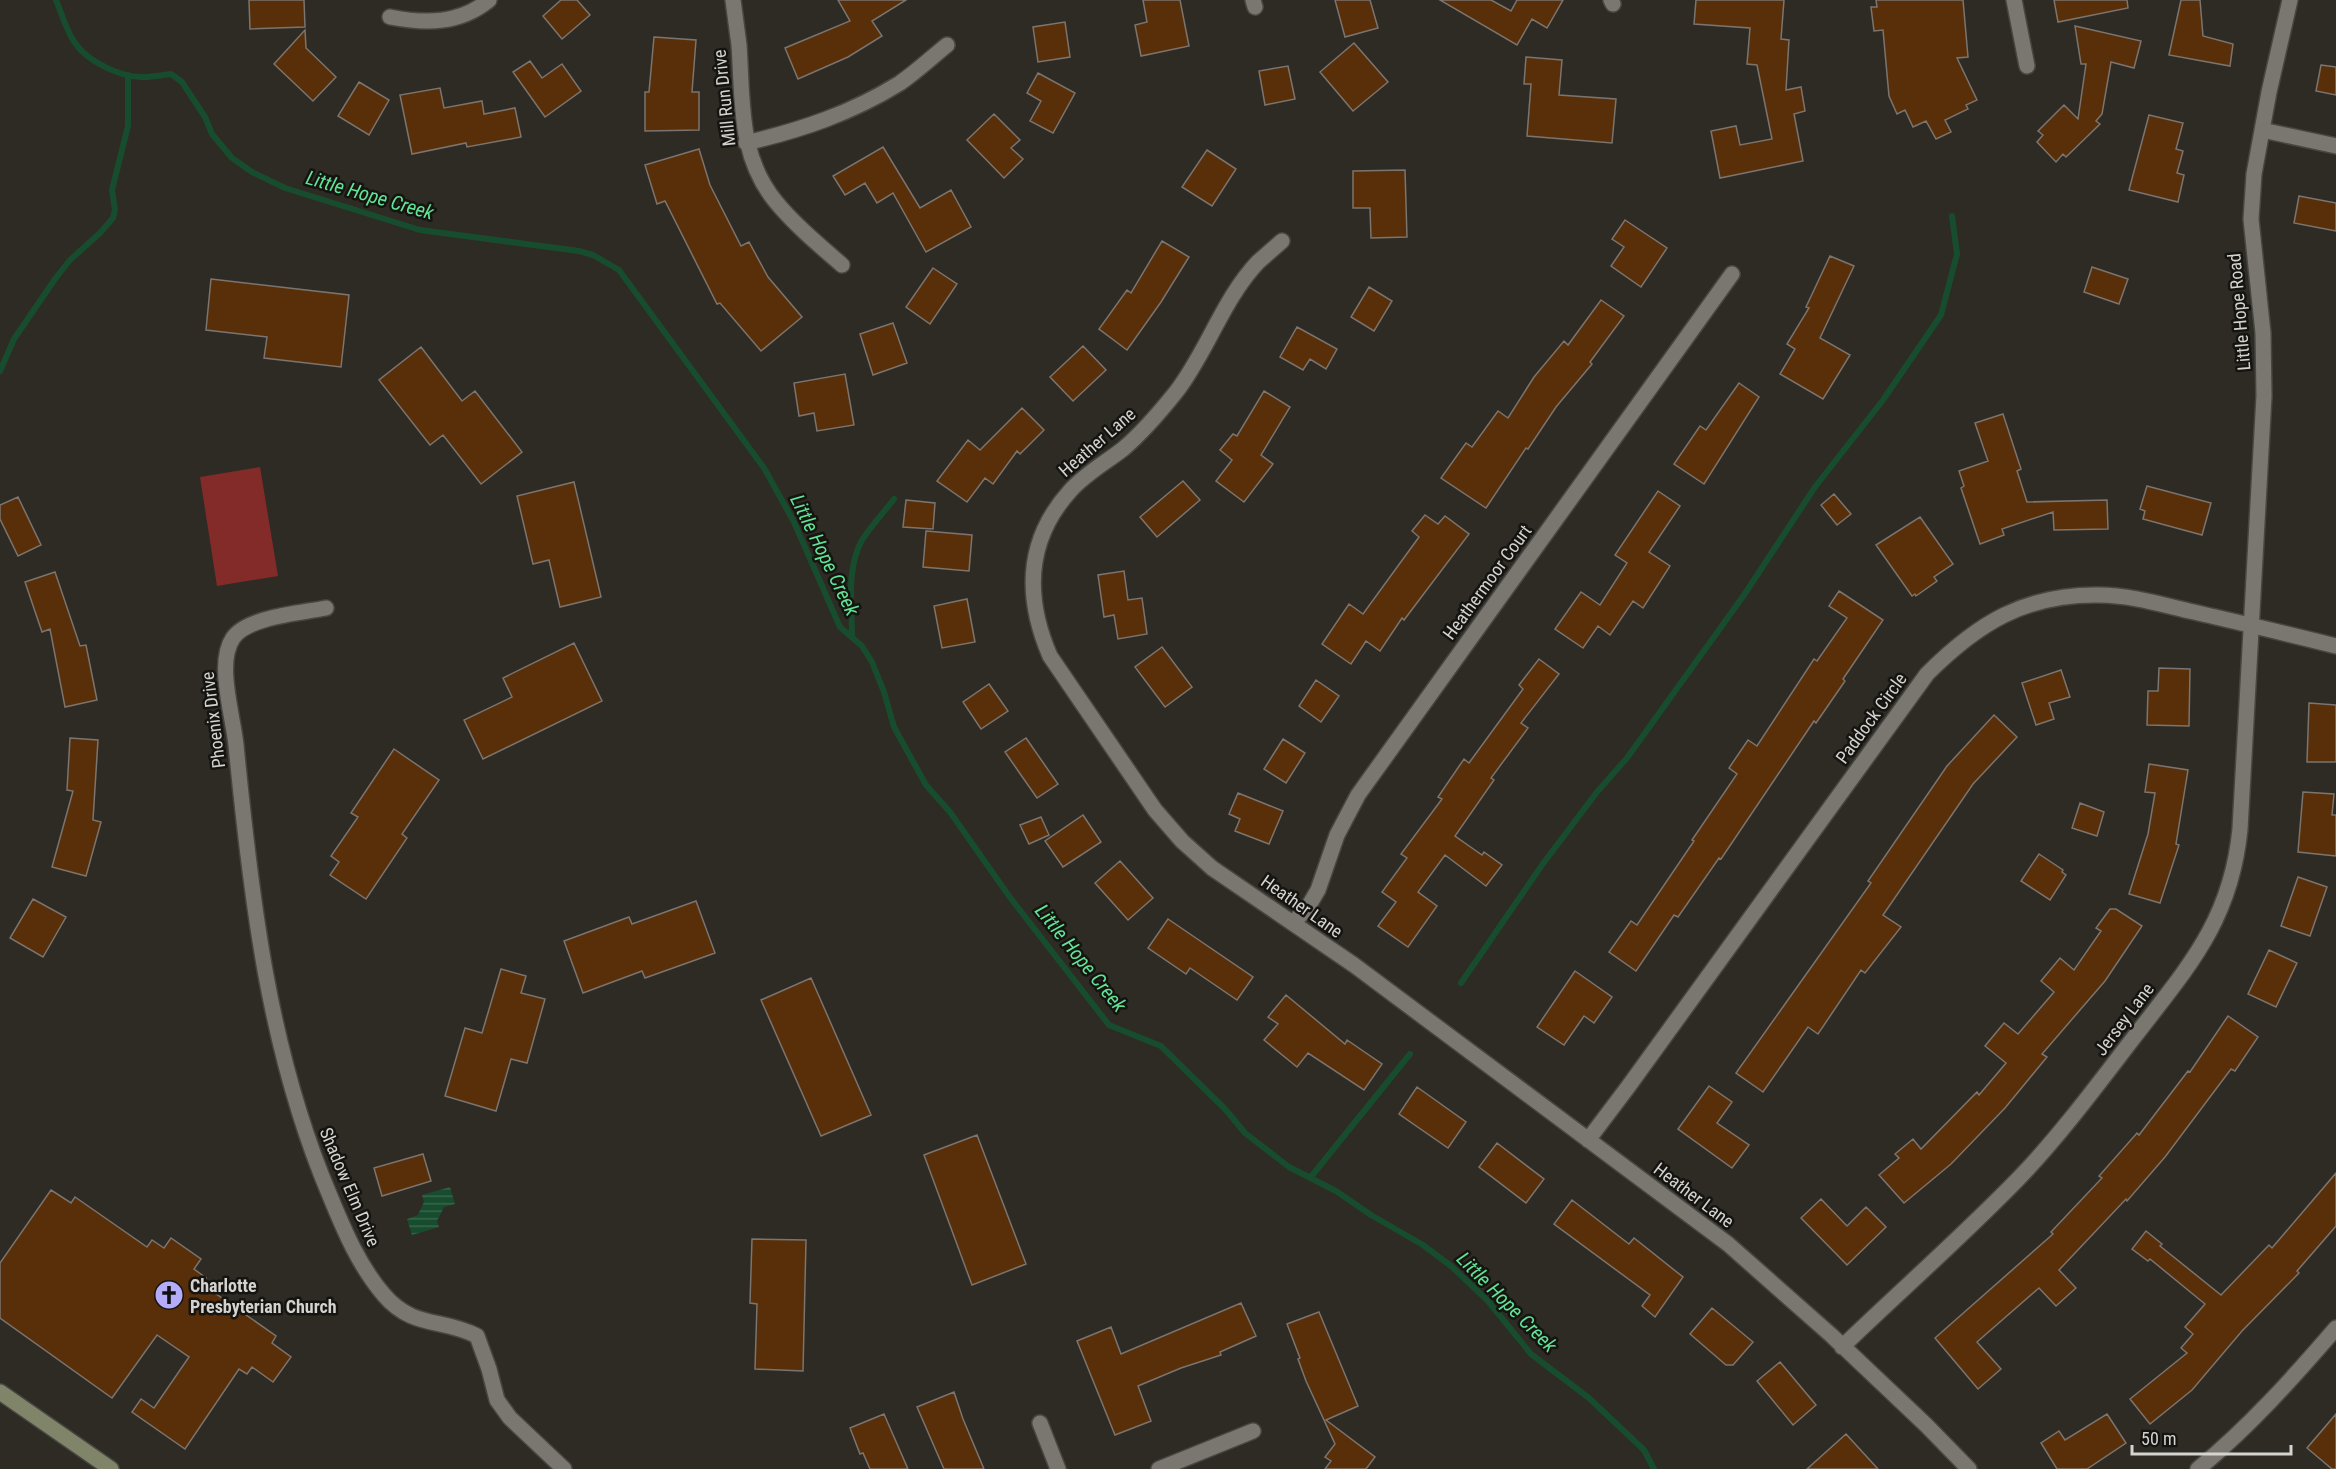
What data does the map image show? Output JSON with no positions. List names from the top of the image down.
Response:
{
  "streets": {
    "street": [
      "Mill Run Drive",
      "Little Hope Road",
      "Heather Lane",
      "Heathermoor Court",
      "Paddock Circle",
      "Phoenix Drive",
      "Jersey Lane",
      "Shadow Elm Drive"
    ]
  },
  "crossings": [
    ["Little Hope Road", "Paddock Circle"],
    ["Little Hope Road", "Jersey Lane"],
    ["Heather Lane", "Heathermoor Court"],
    ["Heather Lane", "Paddock Circle"],
    ["Heather Lane", "Jersey Lane"],
    ["Paddock Circle", "Jersey Lane"],
    ["Phoenix Drive", "Shadow Elm Drive"]
  ],
  "water": ["Little Hope Creek"],
  "places": {
    "church": ["Charlotte Presbyterian Church"]
  },
  "scale_bar": "50 m"
}
